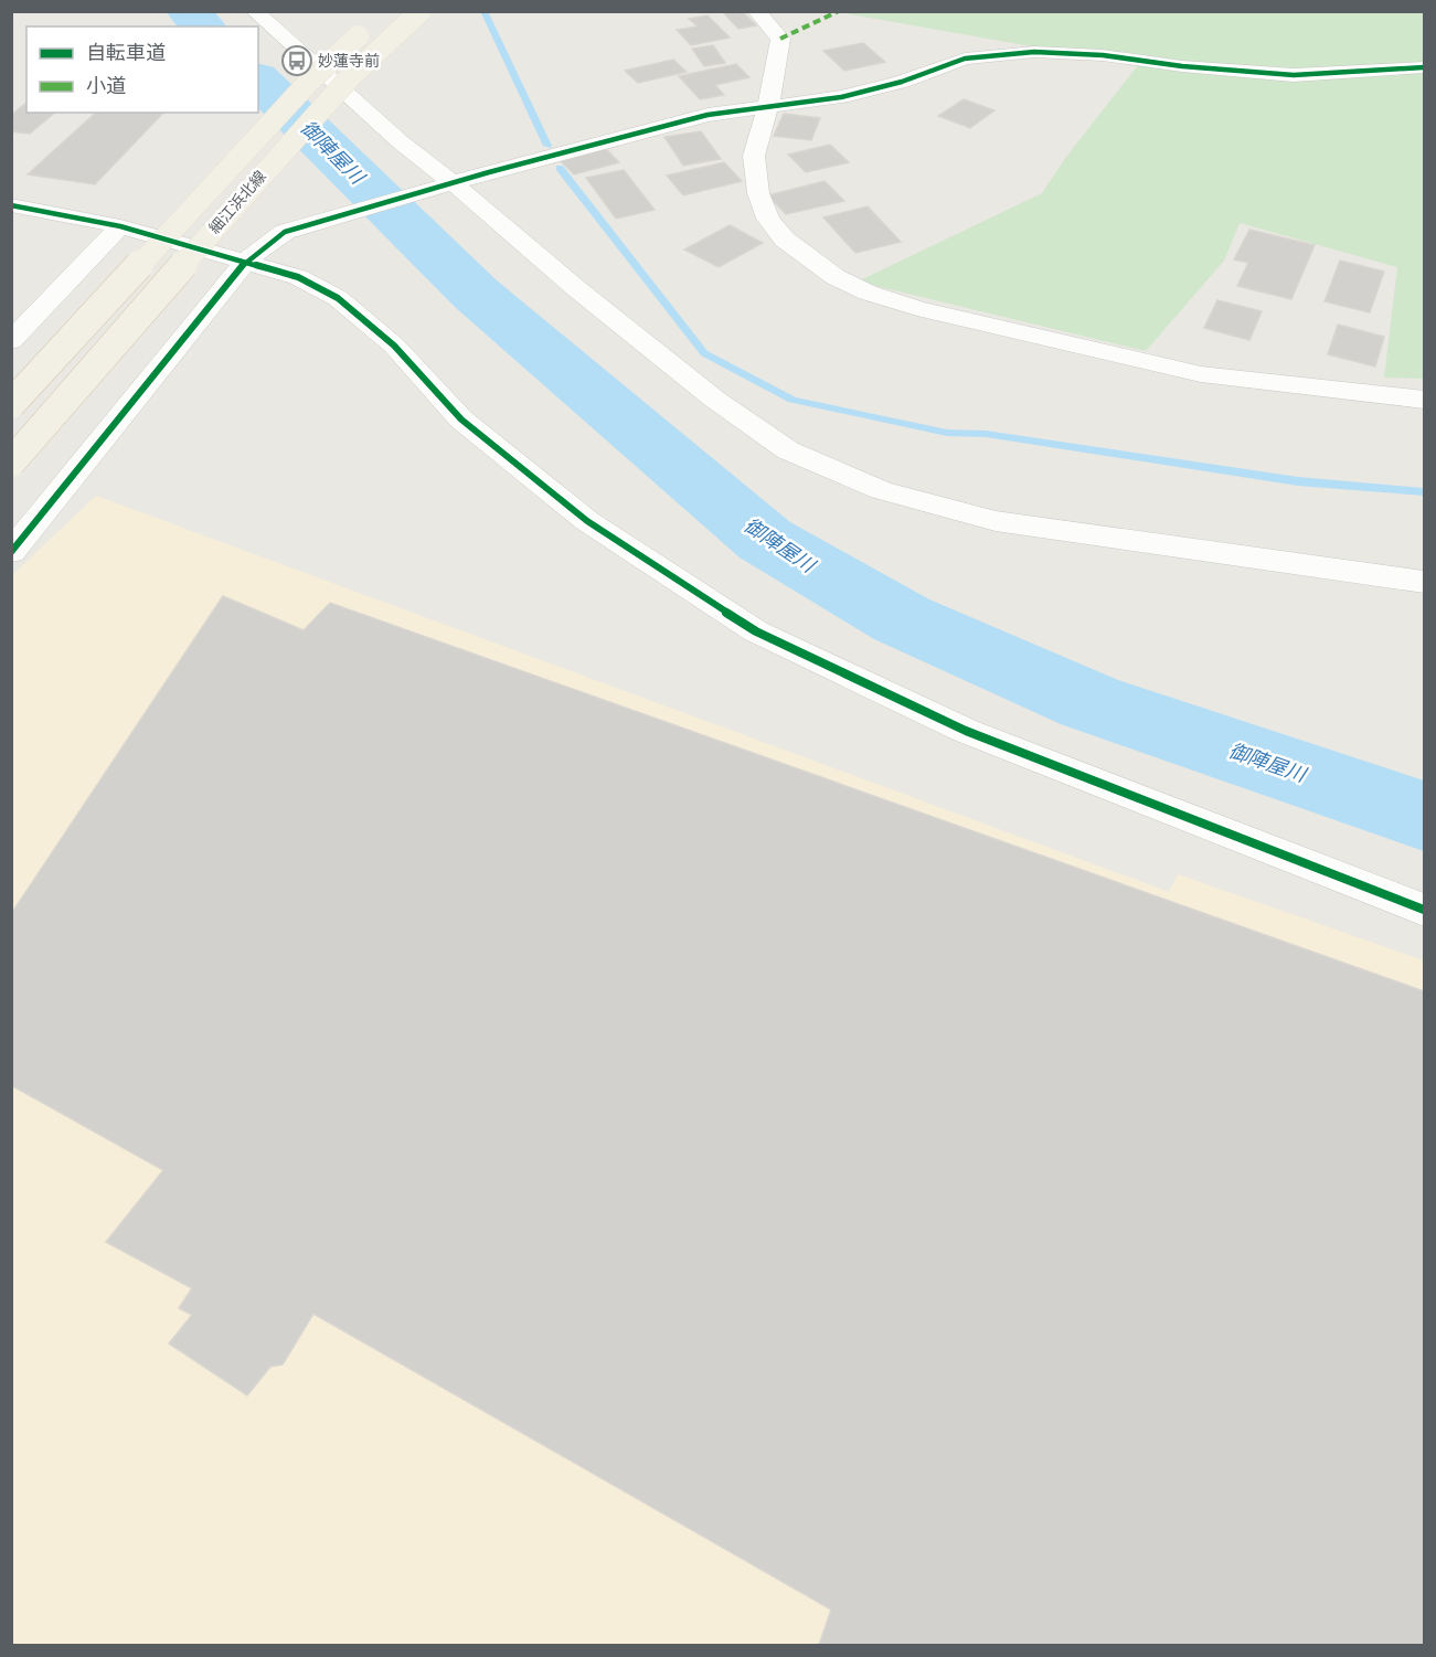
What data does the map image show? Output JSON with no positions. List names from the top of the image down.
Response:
{
  "streets": {
    "main road": ["細江浜北線"]
  },
  "water": ["御陣屋川"],
  "places": {
    "bus stop": ["妙蓮寺前"]
  },
  "legend": ["自転車道", "小道"]
}
